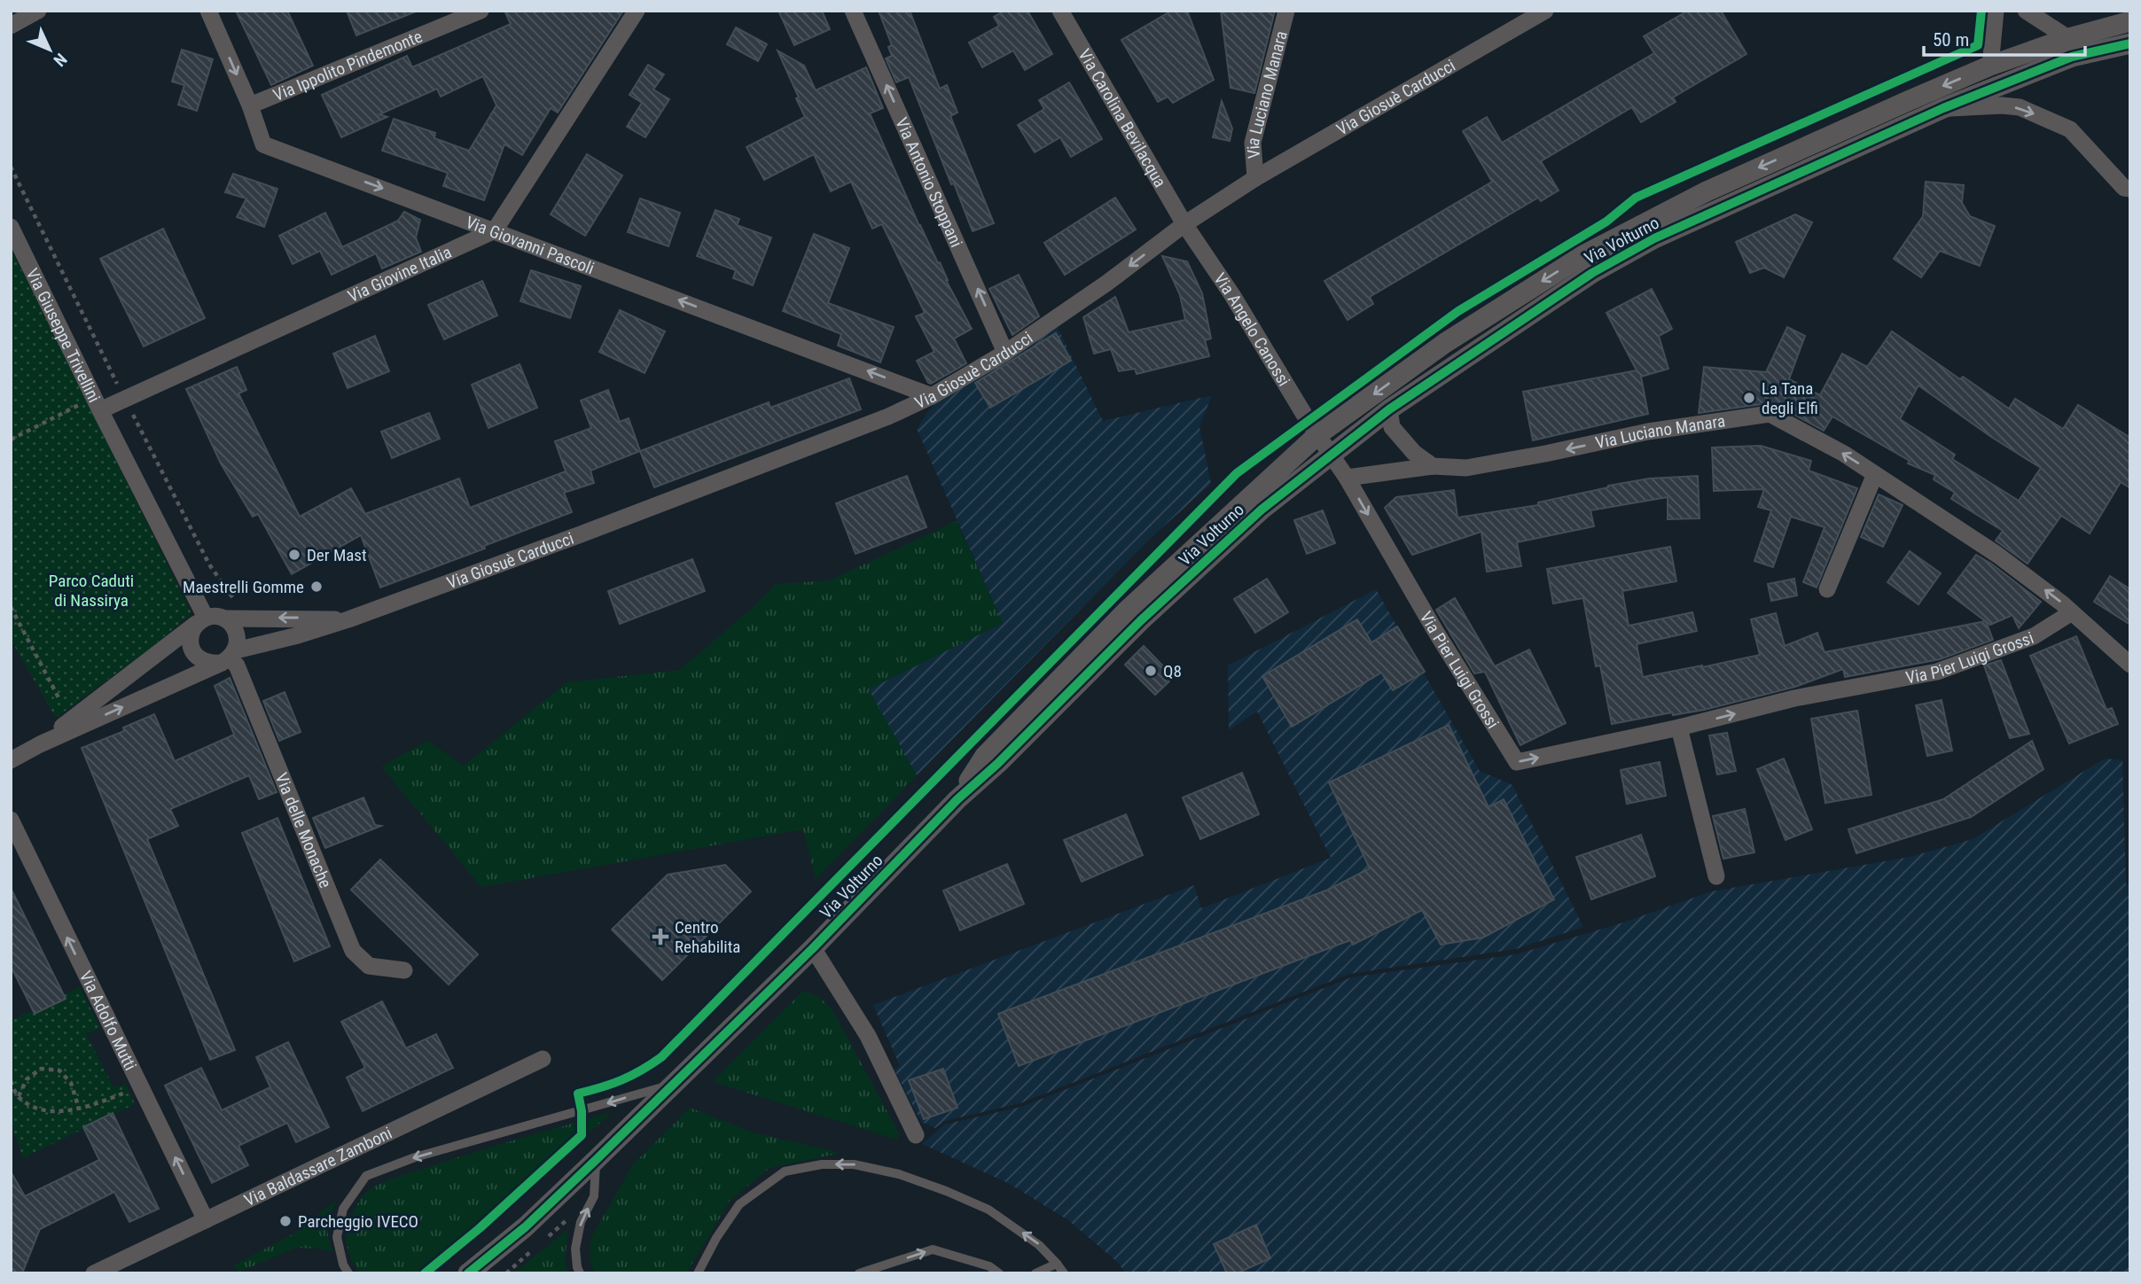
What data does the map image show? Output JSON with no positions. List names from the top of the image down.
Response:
{
  "streets": {
    "street": [
      "Via Ippolito Pindemonte",
      "Via Luciano Manara",
      "Via Giosuè Carducci",
      "Via Carolina Bevilacqua",
      "Via Antonio Stoppani",
      "Via Volturno",
      "Via Giovanni Pascoli",
      "Via Giovine Italia",
      "Via Angelo Canossi",
      "Via Giuseppe Trivellini",
      "Via Pier Luigi Grossi",
      "Via delle Monache",
      "Via Adolfo Mutti",
      "Via Baldassare Zamboni"
    ]
  },
  "crossings": [
    ["Via Ippolito Pindemonte", "Via Giovanni Pascoli"],
    ["Via Luciano Manara", "Via Giosuè Carducci"],
    ["Via Luciano Manara", "Via Pier Luigi Grossi"],
    ["Via Giosuè Carducci", "Via Carolina Bevilacqua"],
    ["Via Giosuè Carducci", "Via Antonio Stoppani"],
    ["Via Giosuè Carducci", "Via Giovanni Pascoli"],
    ["Via Giosuè Carducci", "Via Angelo Canossi"],
    ["Via Giosuè Carducci", "Via delle Monache"],
    ["Via Carolina Bevilacqua", "Via Angelo Canossi"],
    ["Via Volturno", "Via Angelo Canossi"],
    ["Via Volturno", "Via Pier Luigi Grossi"],
    ["Via Giovanni Pascoli", "Via Giovine Italia"],
    ["Via Giovine Italia", "Via Giuseppe Trivellini"],
    ["Via Angelo Canossi", "Via Pier Luigi Grossi"],
    ["Via Adolfo Mutti", "Via Baldassare Zamboni"]
  ],
  "one_way": [
    "Via Luciano Manara",
    "Via Antonio Stoppani",
    "Via Pier Luigi Grossi",
    "Via Adolfo Mutti"
  ],
  "parks": ["Parco Caduti di Nassirya"],
  "places": {
    "other": [
      "La Tana degli Elfi",
      "Der Mast",
      "Maestrelli Gomme",
      "Q8",
      "Parcheggio IVECO"
    ],
    "health": ["Centro Rehabilita"]
  },
  "scale_bar": "50 m",
  "north": "bottom right"
}
